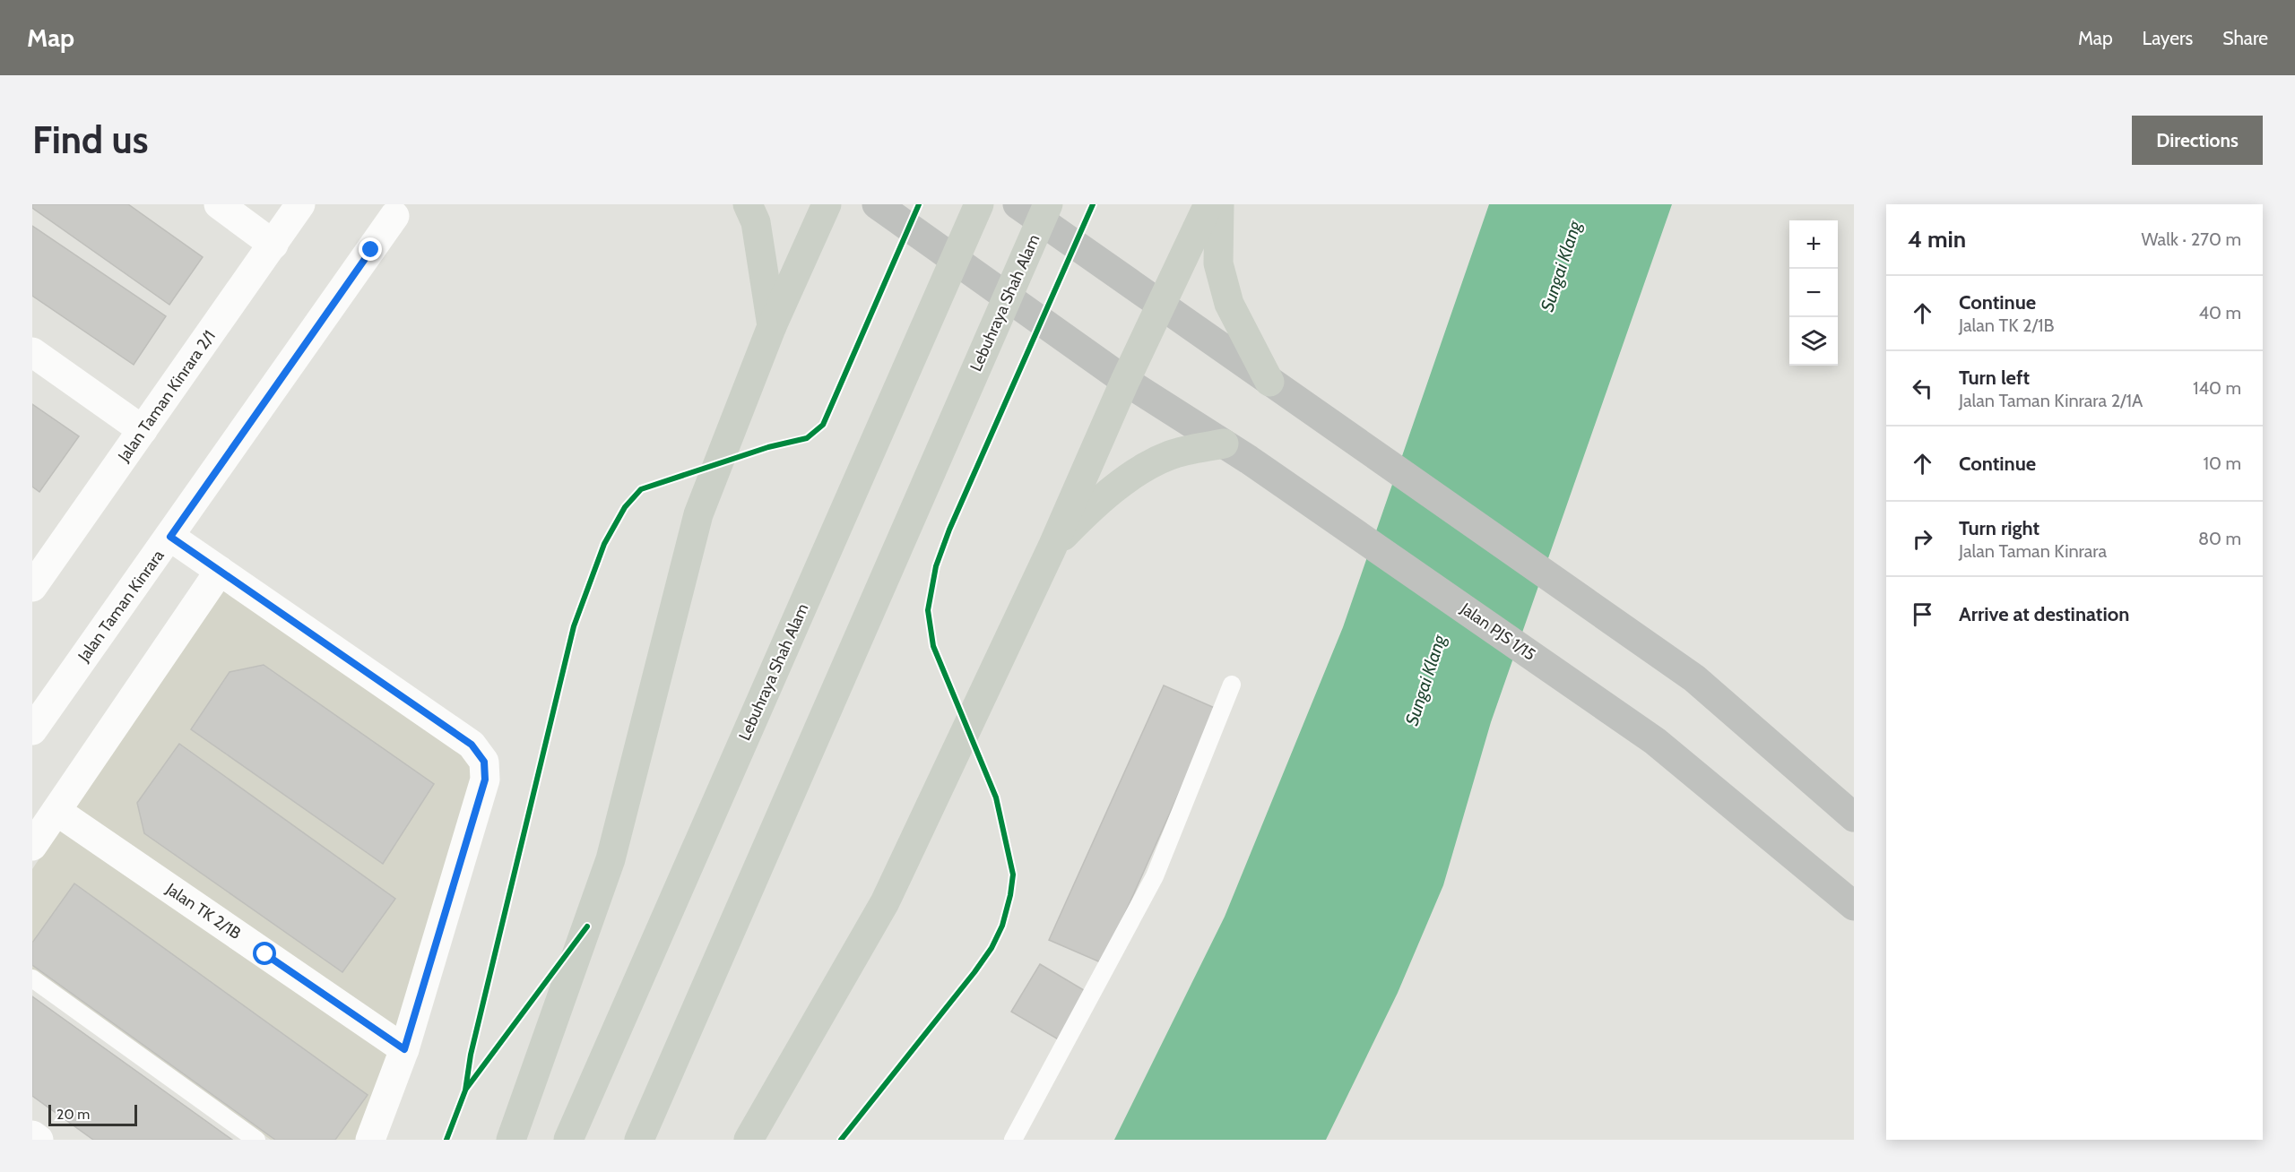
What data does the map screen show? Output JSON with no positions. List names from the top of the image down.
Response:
{
  "streets": {
    "highway": ["Lebuhraya Shah Alam"],
    "main road": ["Jalan PJS 1/15"],
    "street": ["Jalan Taman Kinrara 2/1", "Jalan Taman Kinrara", "Jalan TK 2/1B"]
  },
  "water": ["Sungai Klang"],
  "scale_bar": "20 m",
  "page": {
    "header": "Map",
    "nav": ["Map", "Layers", "Share"],
    "buttons": "Directions",
    "title": "Find us",
    "heading": ["4 min", "Walk · 270 m"],
    "map_buttons": ["+", "−"],
    "list": [
      ["Continue", "Jalan TK 2/1B", "40 m"],
      ["Turn left", "Jalan Taman Kinrara 2/1A", "140 m"],
      ["Continue", "10 m"],
      ["Turn right", "Jalan Taman Kinrara", "80 m"],
      "Arrive at destination"
    ],
    "scale": "20 m"
  }
}
